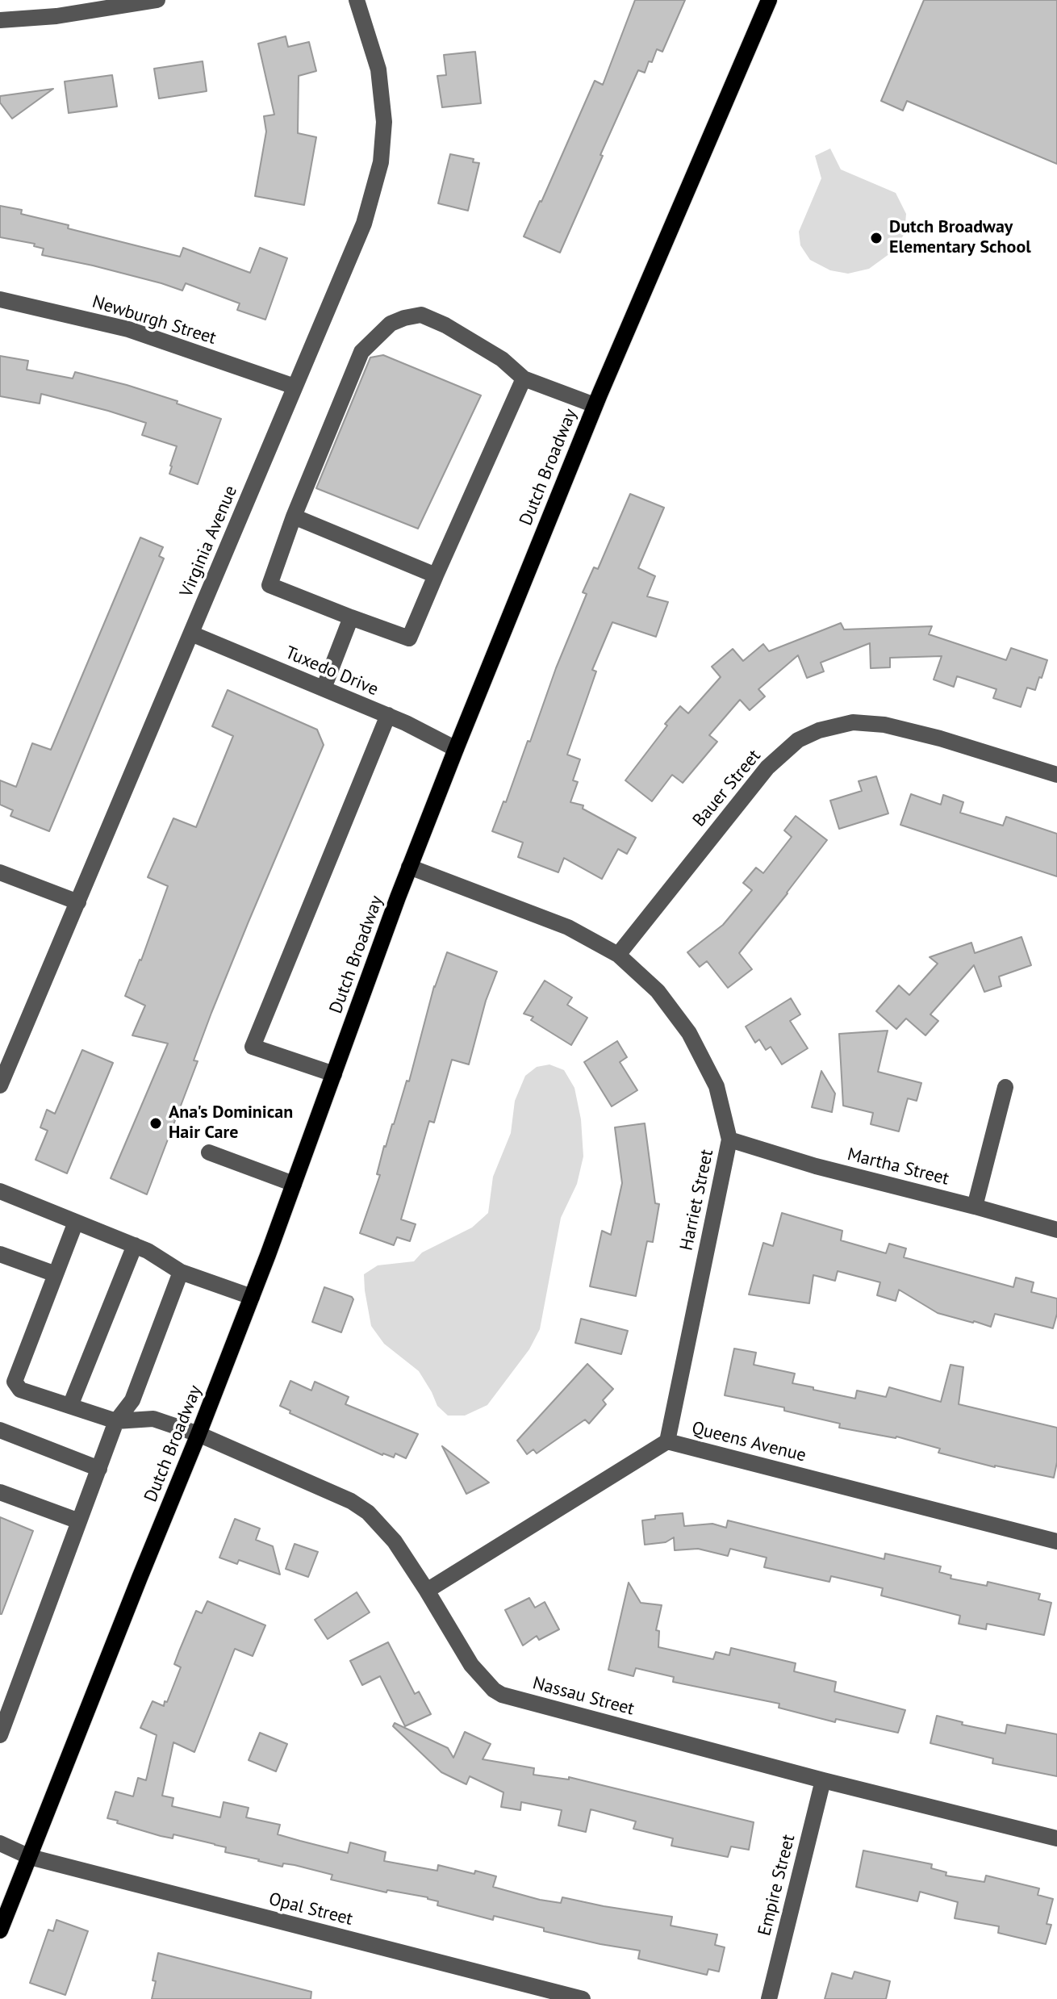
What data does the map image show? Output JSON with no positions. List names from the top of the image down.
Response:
{
  "streets": {
    "main road": ["Dutch Broadway"],
    "street": [
      "Newburgh Street",
      "Virginia Avenue",
      "Tuxedo Drive",
      "Bauer Street",
      "Martha Street",
      "Harriet Street",
      "Queens Avenue",
      "Nassau Street",
      "Empire Street",
      "Opal Street"
    ]
  },
  "crossings": [
    ["Newburgh Street", "Virginia Avenue"],
    ["Dutch Broadway", "Tuxedo Drive"],
    ["Dutch Broadway", "Harriet Street"],
    ["Dutch Broadway", "Nassau Street"],
    ["Dutch Broadway", "Opal Street"],
    ["Virginia Avenue", "Tuxedo Drive"],
    ["Bauer Street", "Harriet Street"],
    ["Martha Street", "Harriet Street"],
    ["Harriet Street", "Queens Avenue"],
    ["Queens Avenue", "Nassau Street"],
    ["Nassau Street", "Empire Street"]
  ],
  "places": ["Dutch Broadway Elementary School", "Ana's Dominican Hair Care"]
}
